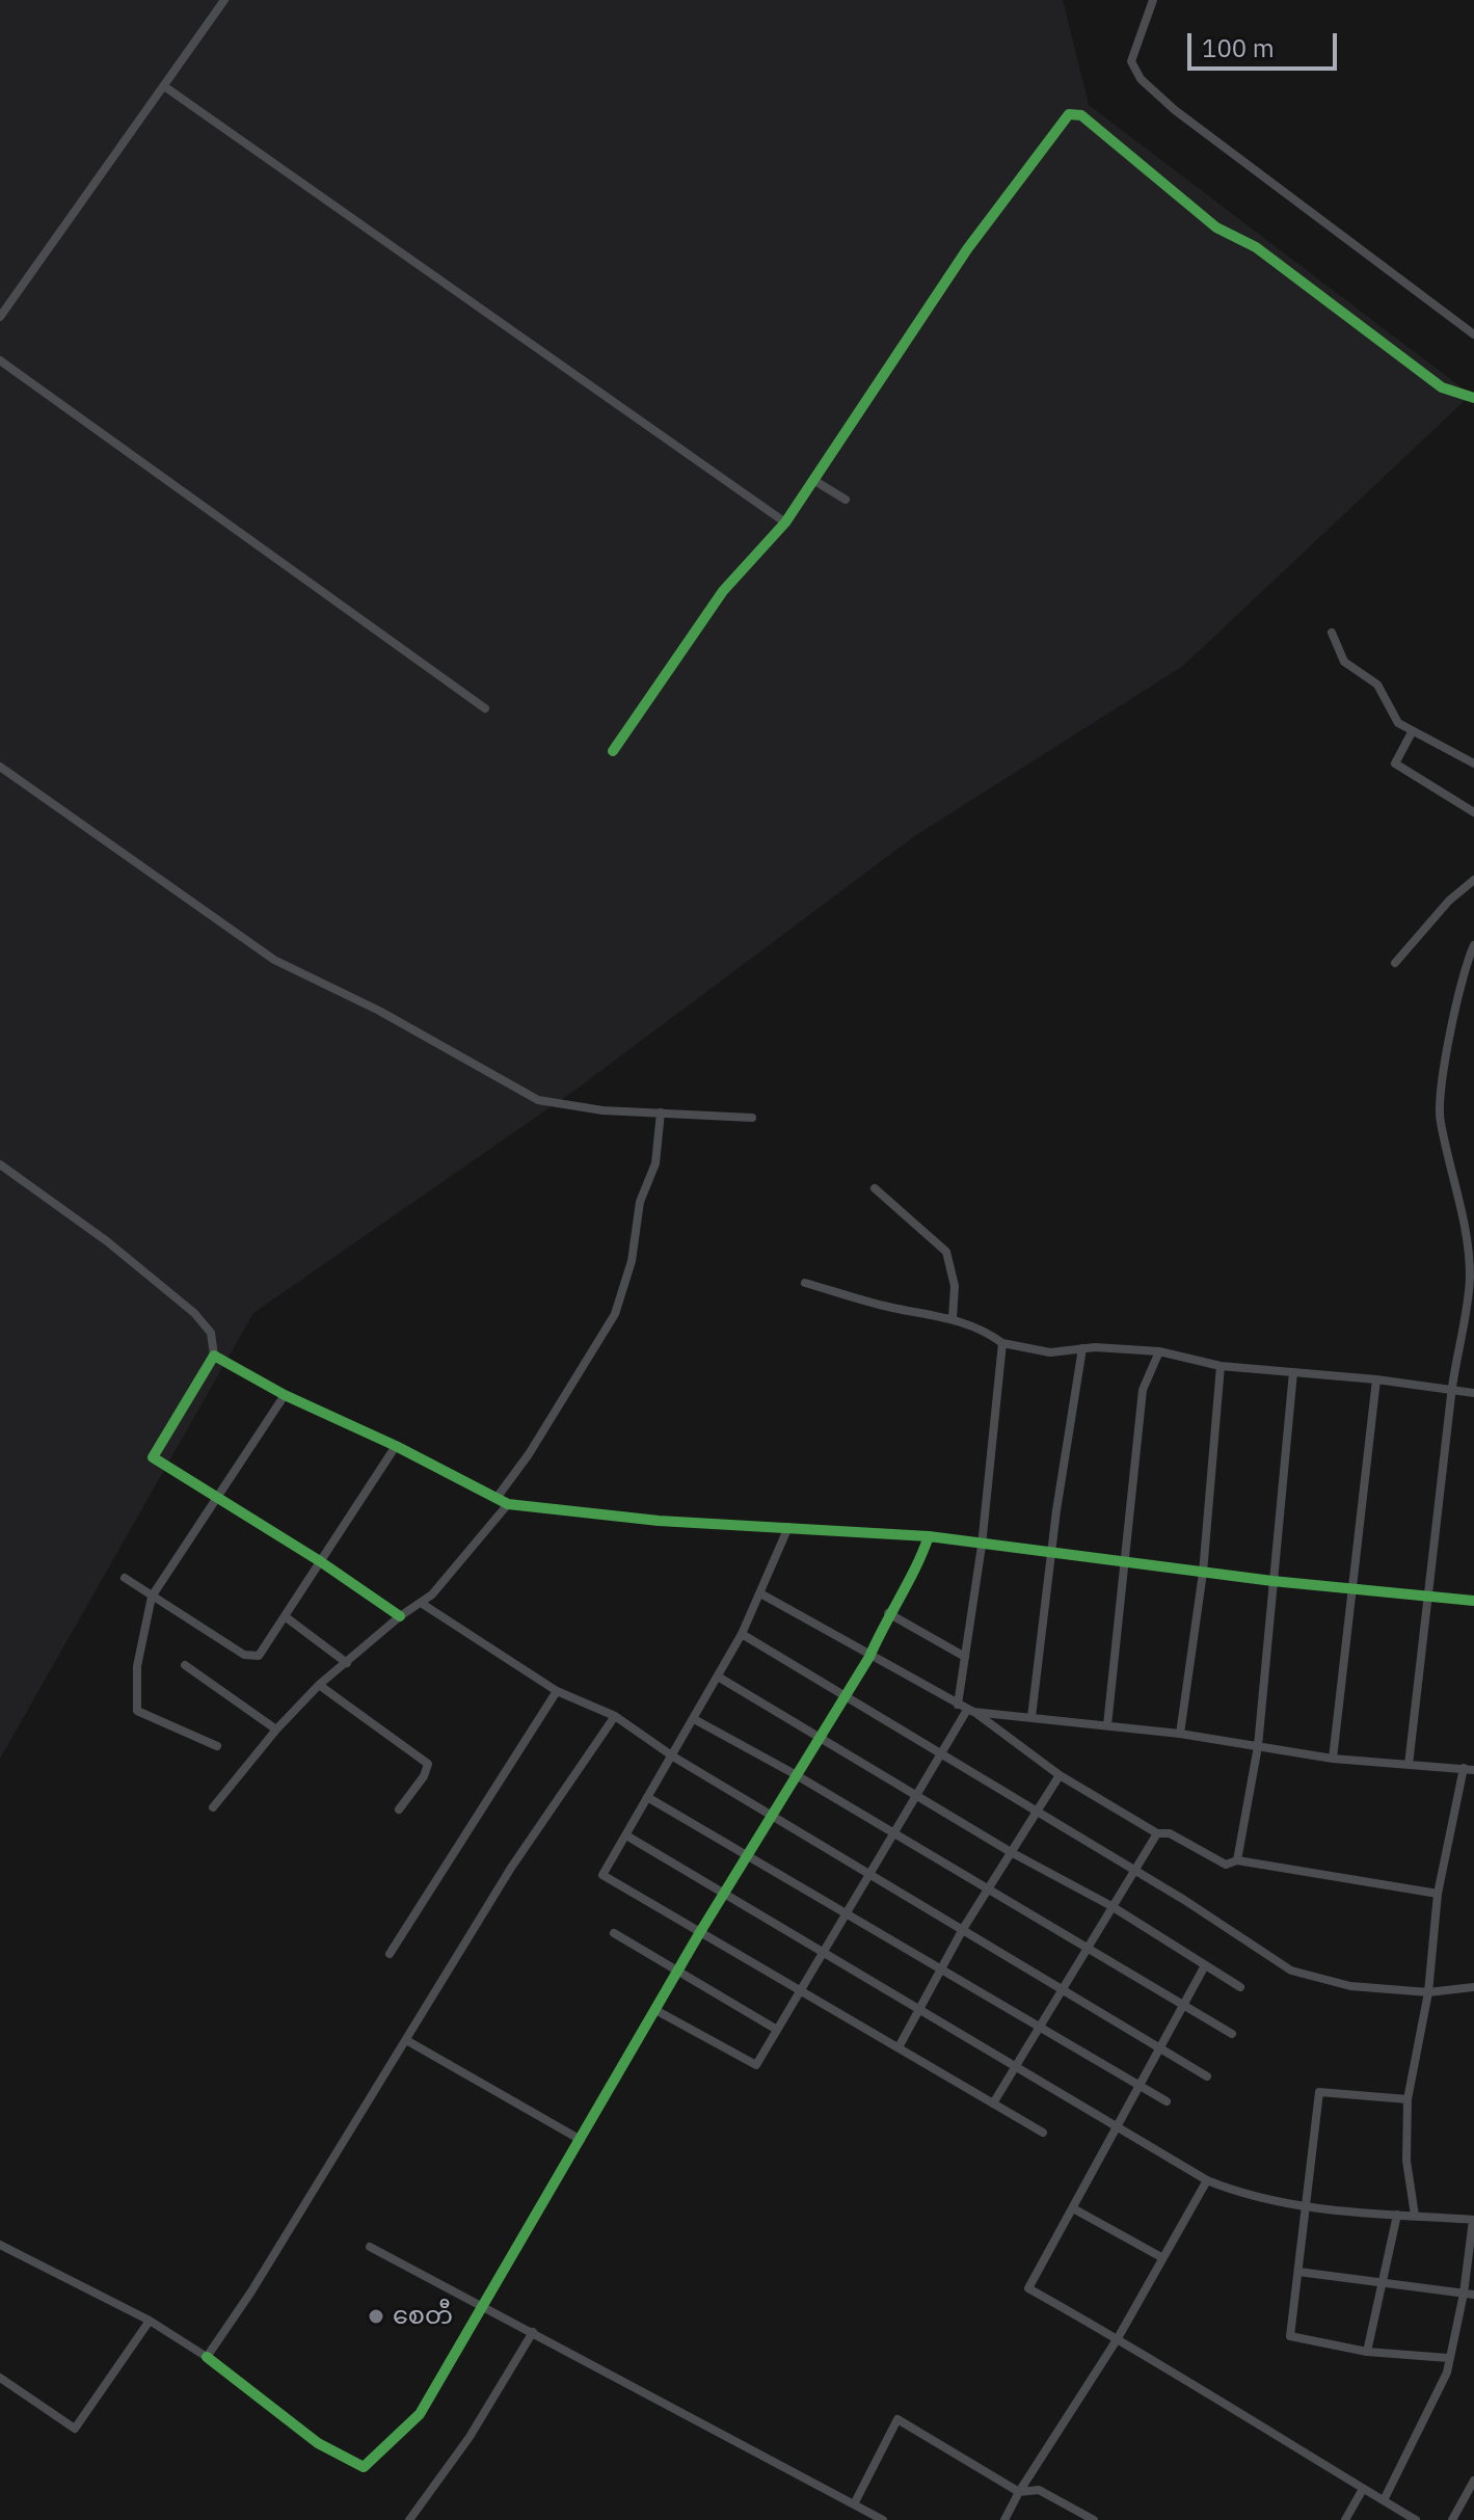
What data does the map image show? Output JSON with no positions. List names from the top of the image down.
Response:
{
  "places": ["စေတီ"],
  "scale_bar": "100 m"
}
